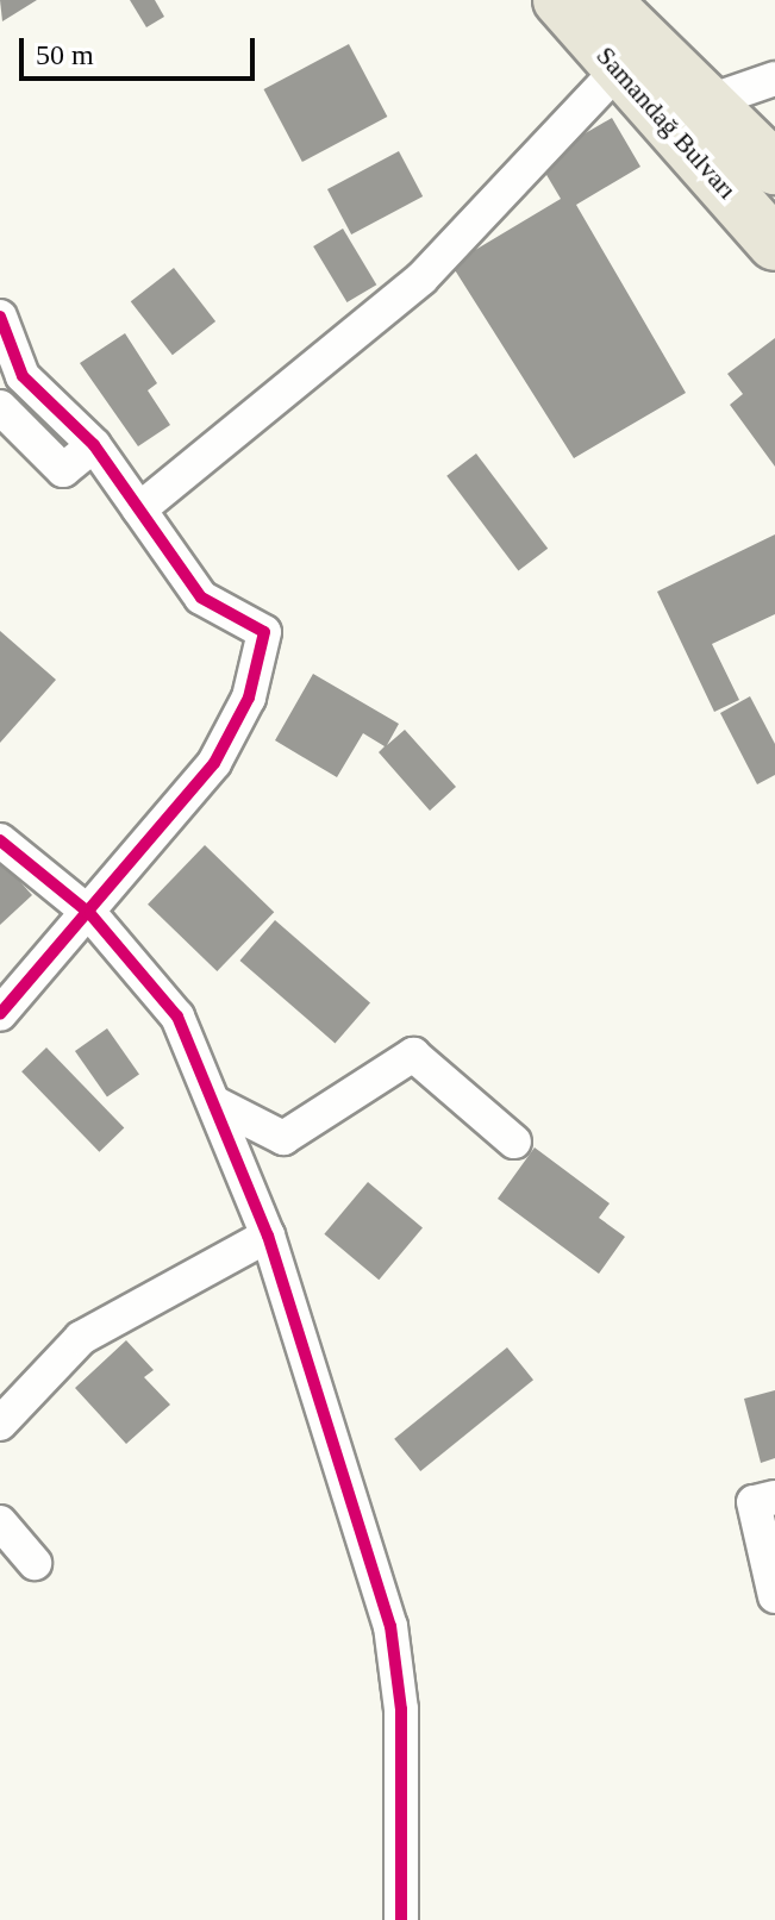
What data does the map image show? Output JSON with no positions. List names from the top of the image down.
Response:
{
  "streets": {
    "highway": ["Samandağ Bulvarı"]
  },
  "scale_bar": "50 m"
}
